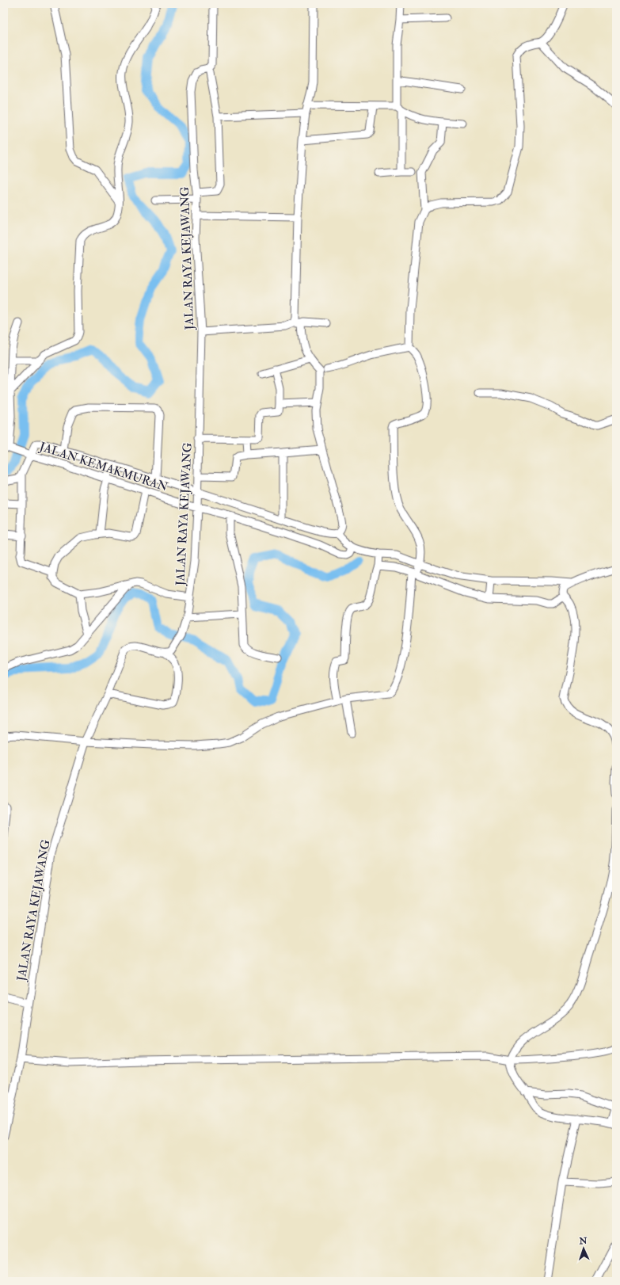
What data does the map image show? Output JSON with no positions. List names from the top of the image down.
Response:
{
  "streets": {
    "street": ["JALAN RAYA KEJAWANG", "JALAN KEMAKMURAN"]
  },
  "crossings": [
    ["JALAN RAYA KEJAWANG", "JALAN KEMAKMURAN"]
  ],
  "north": "top"
}
